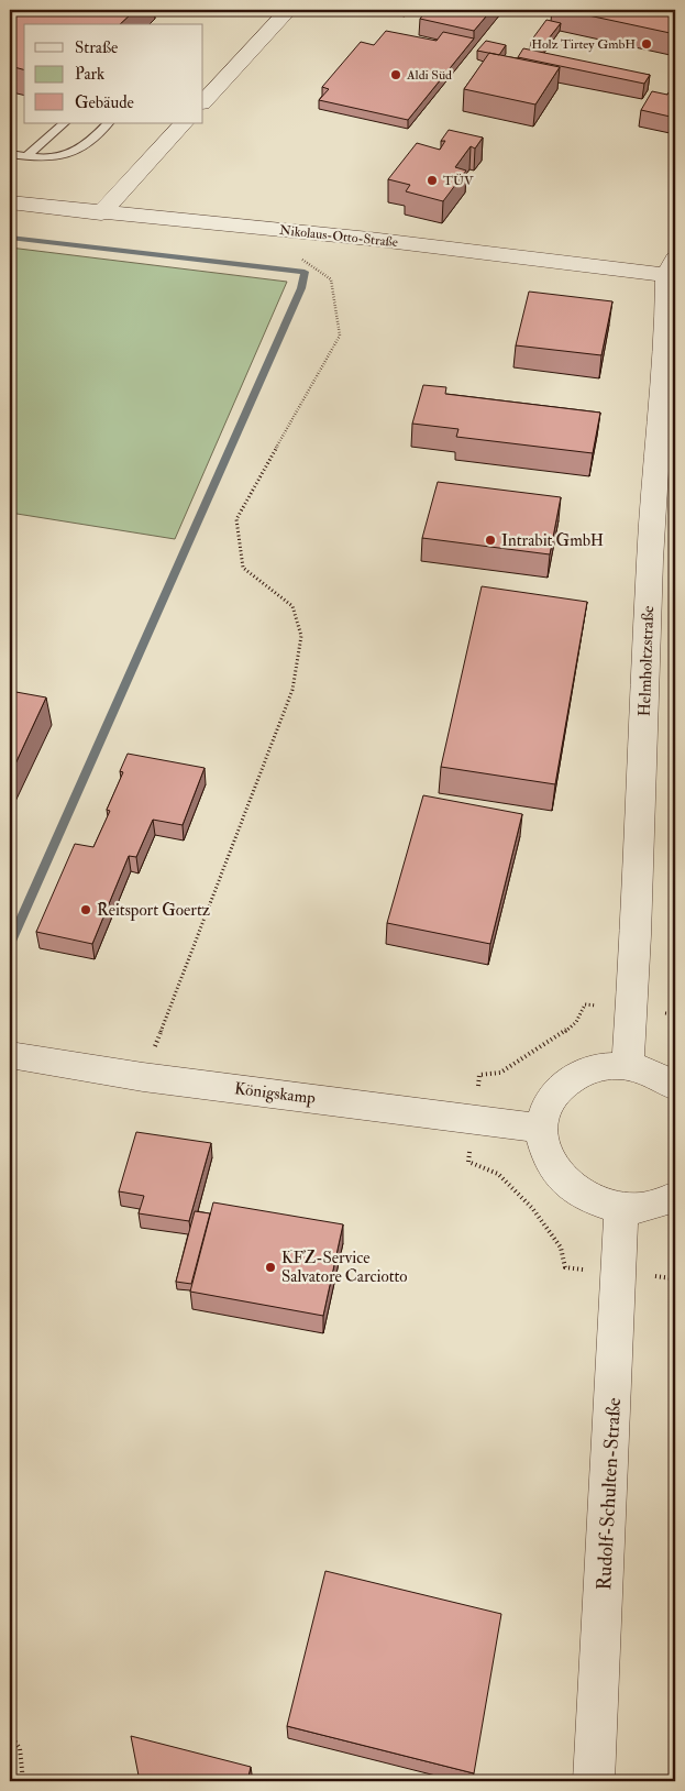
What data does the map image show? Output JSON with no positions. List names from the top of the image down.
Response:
{
  "streets": {
    "street": [
      "Nikolaus-Otto-Straße",
      "Helmholtzstraße",
      "Königskamp",
      "Rudolf-Schulten-Straße"
    ]
  },
  "crossings": [
    ["Nikolaus-Otto-Straße", "Helmholtzstraße"]
  ],
  "places": [
    "Holz Tirtey GmbH",
    "Aldi Süd",
    "TÜV",
    "Intrabit GmbH",
    "Reitsport Goertz",
    "KFZ-Service Salvatore Carciotto"
  ],
  "legend": ["Straße", "Park", "Gebäude"]
}
